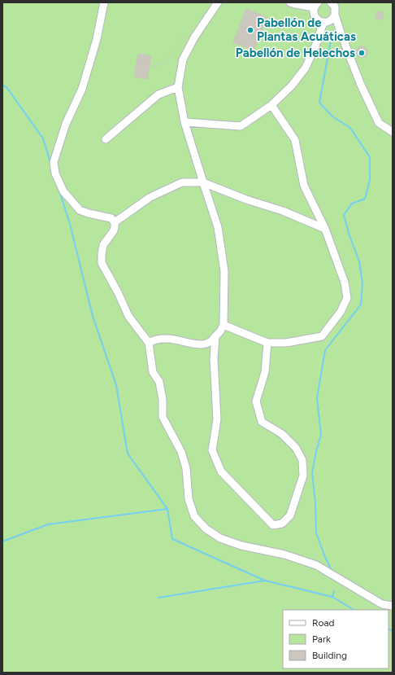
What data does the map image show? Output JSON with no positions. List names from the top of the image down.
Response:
{
  "places": ["Pabellón de Plantas Acuáticas", "Pabellón de Helechos"],
  "legend": ["Road", "Park", "Building"]
}
